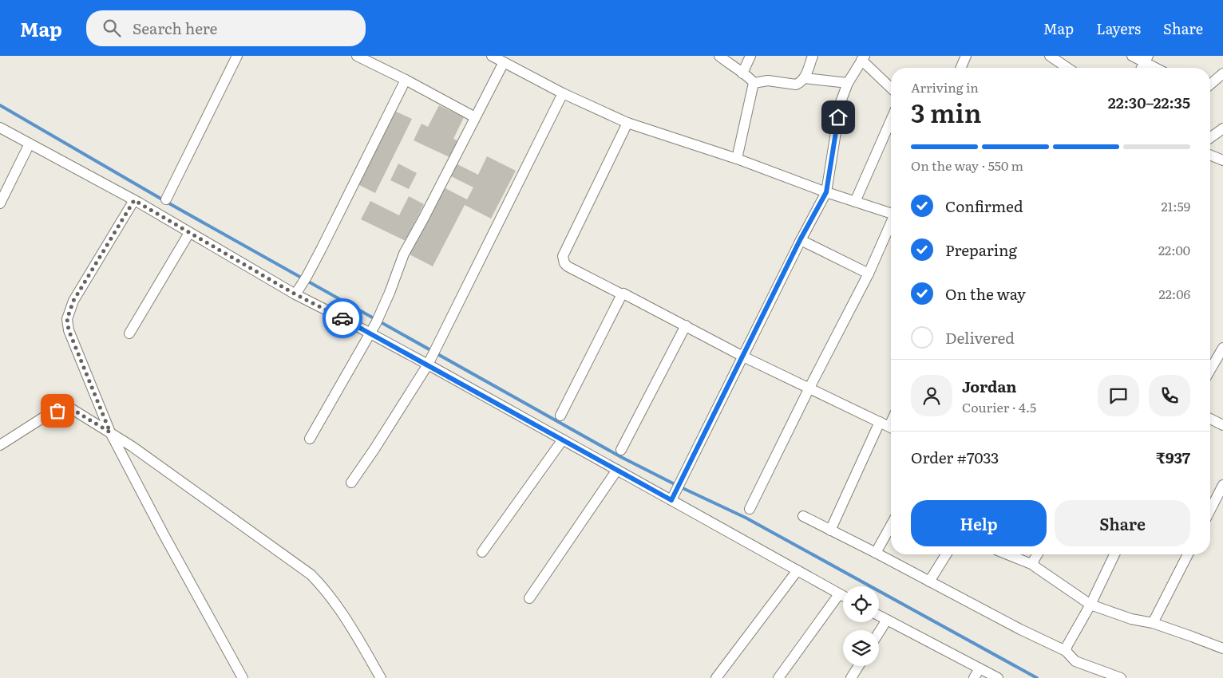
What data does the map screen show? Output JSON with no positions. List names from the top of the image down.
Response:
{
  "page": {
    "header": "Map",
    "search": "Search here",
    "nav": ["Map", "Layers", "Share"],
    "heading": ["3 min", "Arriving in", "22:30–22:35"],
    "panel": [
      "Jordan",
      "Courier · 4.5",
      "Order #7033",
      "₹937"
    ],
    "bar": "On the way · 550 m",
    "list": [
      ["Confirmed", "21:59"],
      ["Preparing", "22:00"],
      ["On the way", "22:06"],
      "Delivered"
    ],
    "buttons": ["Help", "Share"]
  }
}
